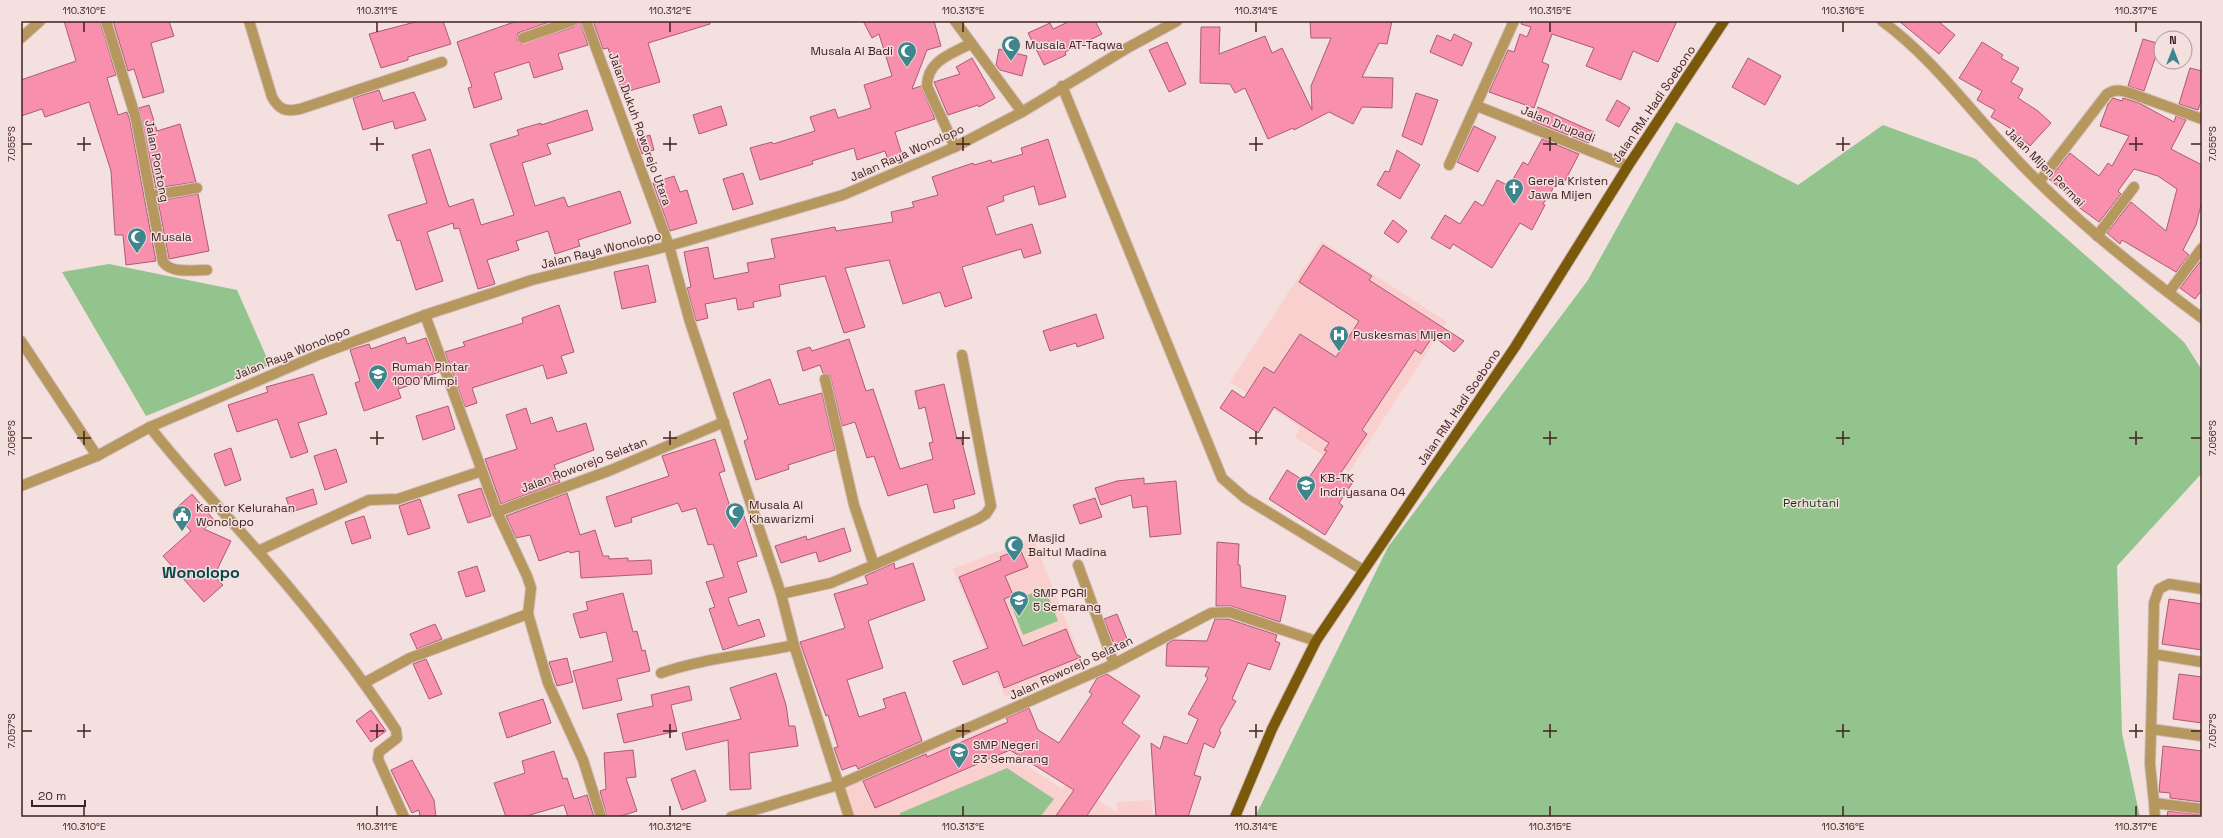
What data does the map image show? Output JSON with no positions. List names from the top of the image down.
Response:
{
  "streets": {
    "main road": ["Jalan RM. Hadi Soebono"],
    "street": [
      "Jalan Drupadi",
      "Jalan Dukuh Roworejo Utara",
      "Jalan Raya Wonolopo",
      "Jalan Pontong",
      "Jalan Mijen Permai",
      "Jalan Roworejo Selatan"
    ]
  },
  "crossings": [
    ["Jalan RM. Hadi Soebono", "Jalan Drupadi"],
    ["Jalan RM. Hadi Soebono", "Jalan Roworejo Selatan"],
    ["Jalan Dukuh Roworejo Utara", "Jalan Raya Wonolopo"]
  ],
  "districts": ["Wonolopo"],
  "parks": ["Perhutani"],
  "places": {
    "mosque": [
      "Musala AT-Taqwa",
      "Musala Al Badi",
      "Musala",
      "Musala Al Khawarizmi",
      "Masjid Baitul Madina"
    ],
    "church": ["Gereja Kristen Jawa Mijen"],
    "hospital": ["Puskesmas Mijen"],
    "school or university": [
      "Rumah Pintar 1000 Mimpi",
      "KB-TK Indriyasana 04",
      "SMP PGRI 5 Semarang",
      "SMP Negeri 23 Semarang"
    ],
    "public building": ["Kantor Kelurahan Wonolopo"]
  },
  "scale_bar": "20 m",
  "north": "top",
  "coordinates": [
    "110.310°E",
    "110.311°E",
    "110.312°E",
    "110.313°E",
    "110.314°E",
    "110.315°E",
    "110.316°E",
    "110.317°E",
    "7.055°S",
    "7.056°S",
    "7.057°S"
  ]
}
